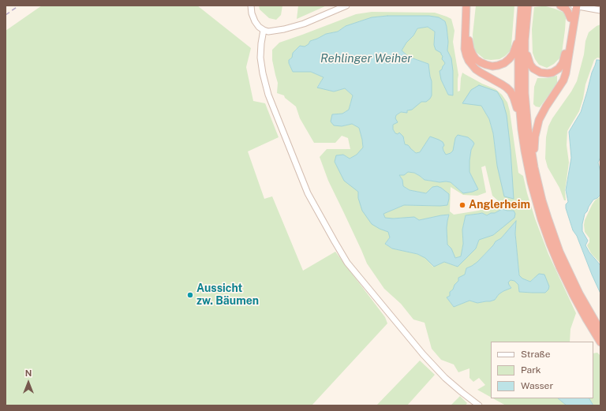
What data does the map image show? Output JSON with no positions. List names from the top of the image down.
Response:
{
  "water": ["Rehlinger Weiher"],
  "places": ["Anglerheim", "Aussicht zw. Bäumen"],
  "legend": ["Straße", "Park", "Wasser"],
  "north": "top"
}
